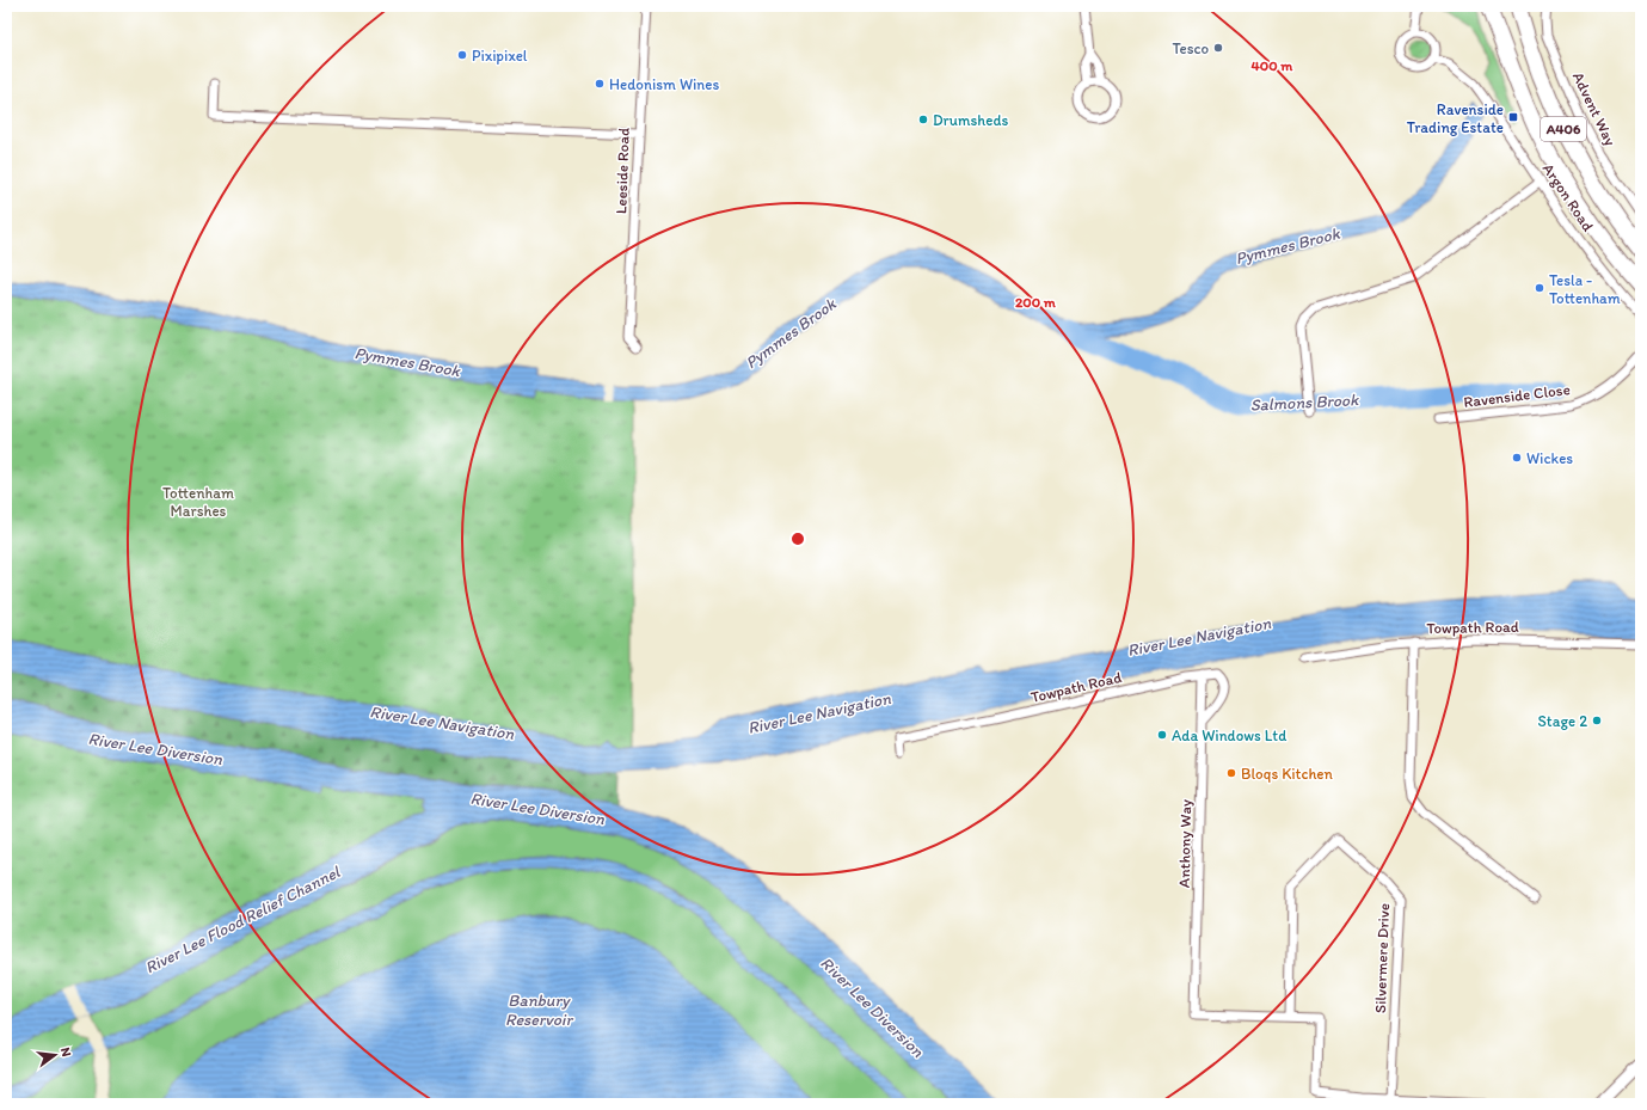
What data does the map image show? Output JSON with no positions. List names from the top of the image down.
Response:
{
  "streets": {
    "highway": ["A406"],
    "street": [
      "Advent Way",
      "Leeside Road",
      "Argon Road",
      "Ravenside Close",
      "Towpath Road",
      "Anthony Way",
      "Silvermere Drive"
    ]
  },
  "crossings": [
    ["Towpath Road", "Anthony Way"],
    ["Anthony Way", "Silvermere Drive"]
  ],
  "water": [
    "Pymmes Brook",
    "Salmons Brook",
    "River Lee Navigation",
    "River Lee Diversion",
    "River Lee Flood Relief Channel",
    "Banbury Reservoir"
  ],
  "parks": ["Tottenham Marshes"],
  "places": {
    "other": [
      "Tesco",
      "Pixipixel",
      "Hedonism Wines",
      "Drumsheds",
      "Tesla - Tottenham",
      "Wickes",
      "Stage 2",
      "Ada Windows Ltd",
      "Bloqs Kitchen"
    ],
    "transit": ["Ravenside Trading Estate"]
  },
  "north": "right",
  "rings": ["400 m", "200 m"]
}
